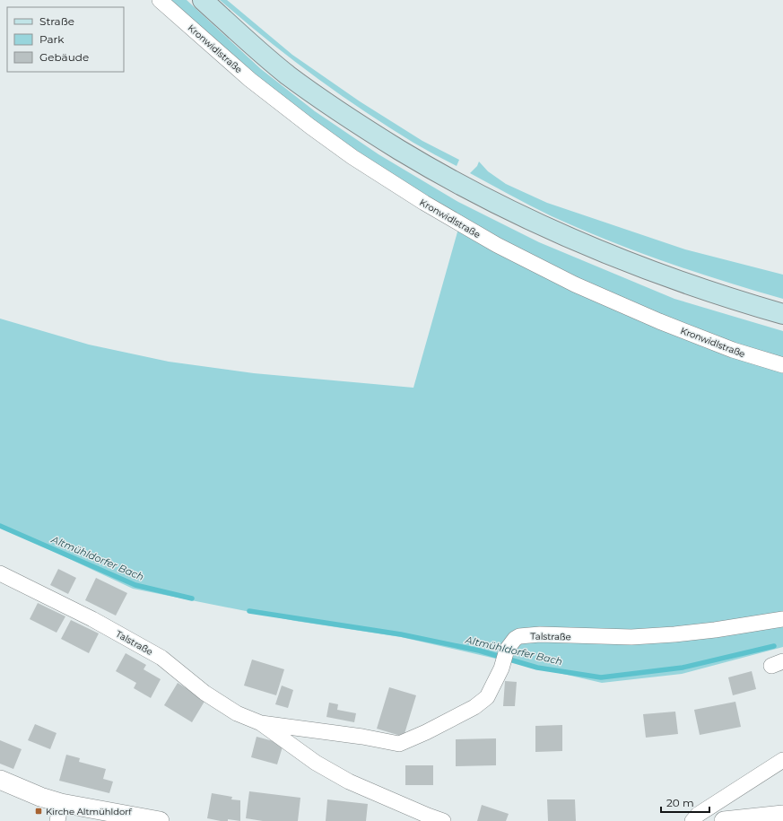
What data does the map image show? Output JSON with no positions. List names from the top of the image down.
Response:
{
  "streets": {
    "street": ["Kronwidlstraße", "Talstraße"]
  },
  "water": ["Altmühldorfer Bach"],
  "places": {
    "transit": ["Kirche Altmühldorf"]
  },
  "legend": ["Straße", "Park", "Gebäude"],
  "scale_bar": "20 m"
}
